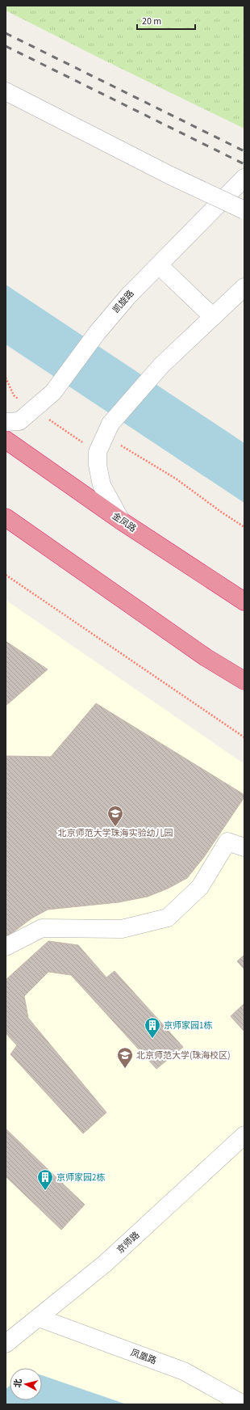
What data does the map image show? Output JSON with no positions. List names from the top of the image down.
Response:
{
  "streets": {
    "highway": ["金凤路"],
    "street": ["凯旋路", "京师路", "凤凰路"]
  },
  "crossings": [
    ["京师路", "凤凰路"]
  ],
  "places": {
    "school or university": ["北京师范大学珠海实验幼儿园", "北京师范大学(珠海校区)"],
    "building": ["京师家园1栋", "京师家园2栋"]
  },
  "scale_bar": "20 m",
  "north": "left"
}
